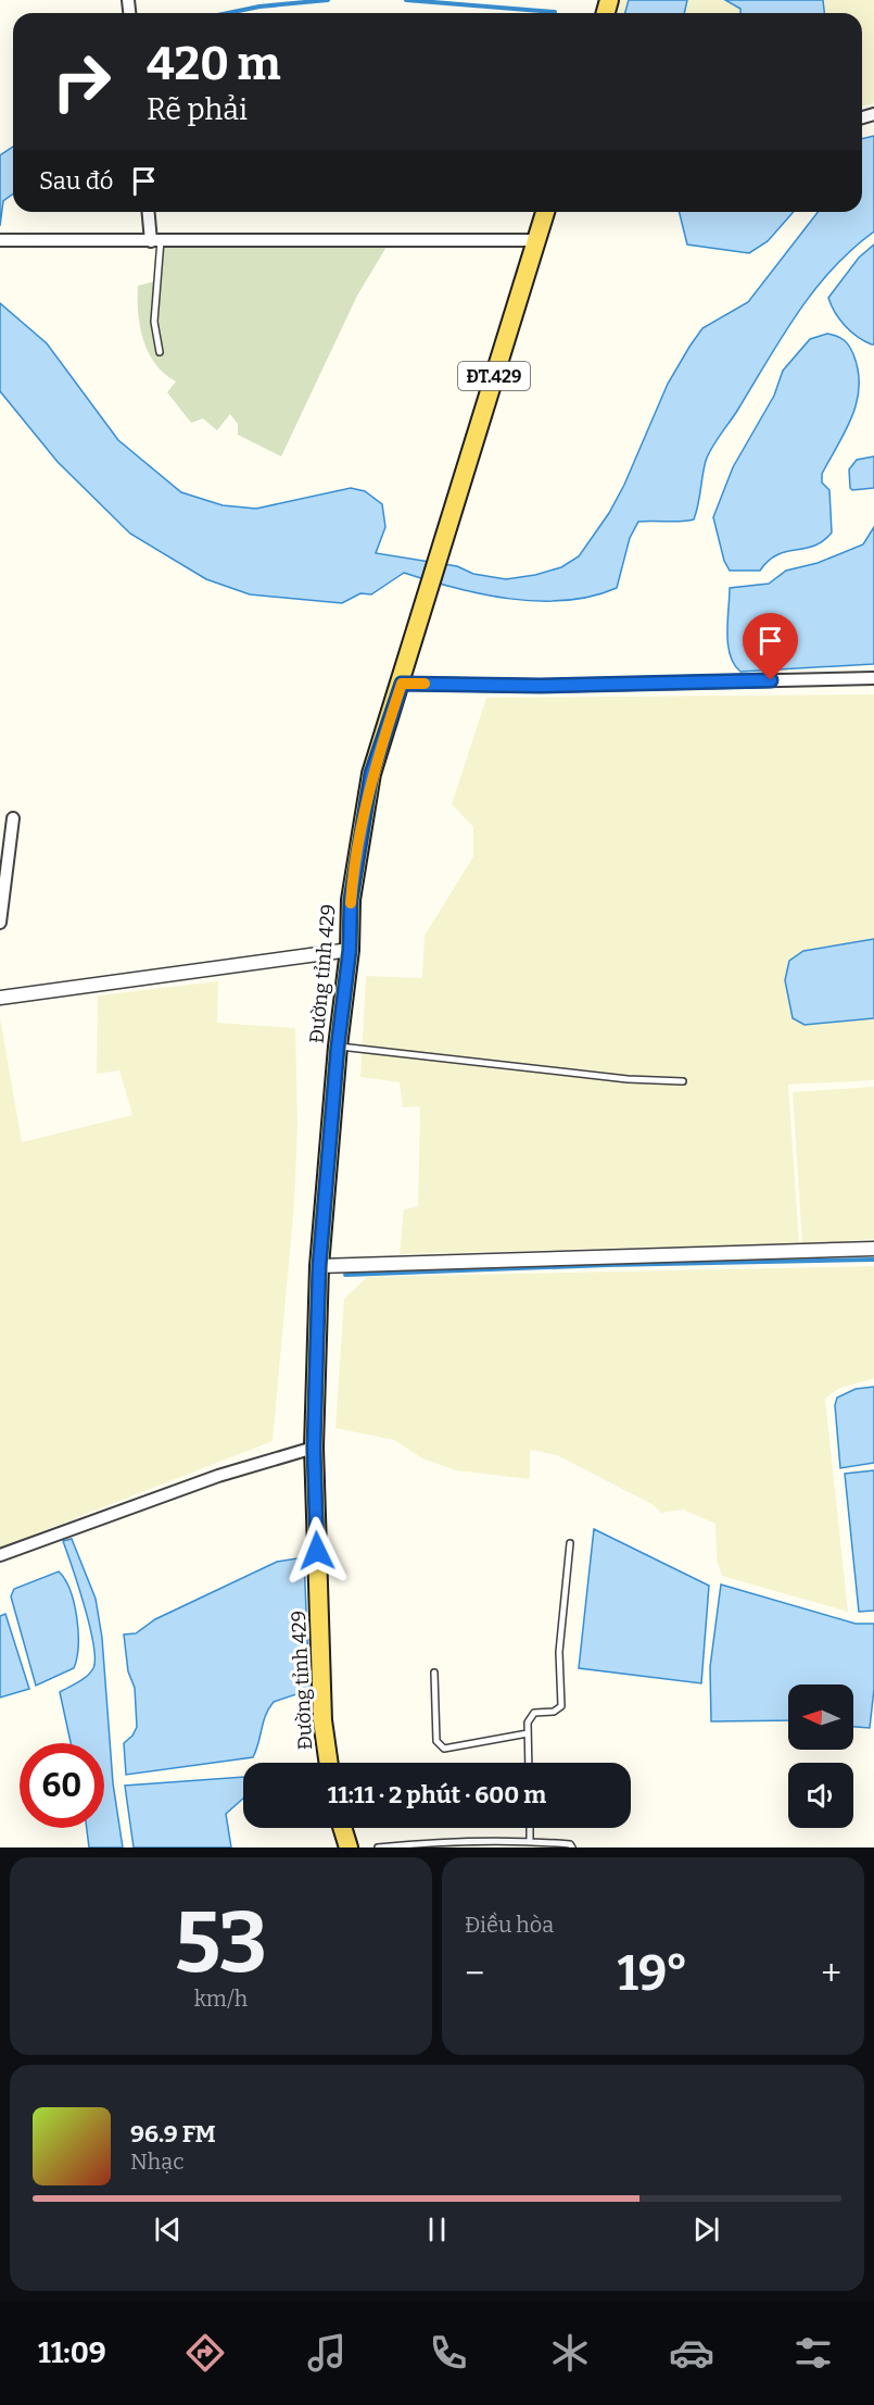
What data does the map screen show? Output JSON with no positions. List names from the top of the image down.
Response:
{
  "streets": {
    "main road": ["ĐT.429", "Đường tỉnh 429"]
  },
  "north": "left",
  "page": {
    "turn": ["420 m", "Rẽ phải"],
    "then": "Sau đó",
    "limit": "60",
    "trip": "11:11 · 2 phút · 600 m",
    "tile": [
      ["53", "km/h"],
      "Điều hòa"
    ],
    "heat": ["−", "19°", "+"],
    "song": ["96.9 FM", "Nhạc"],
    "tabs": "11:09"
  }
}
